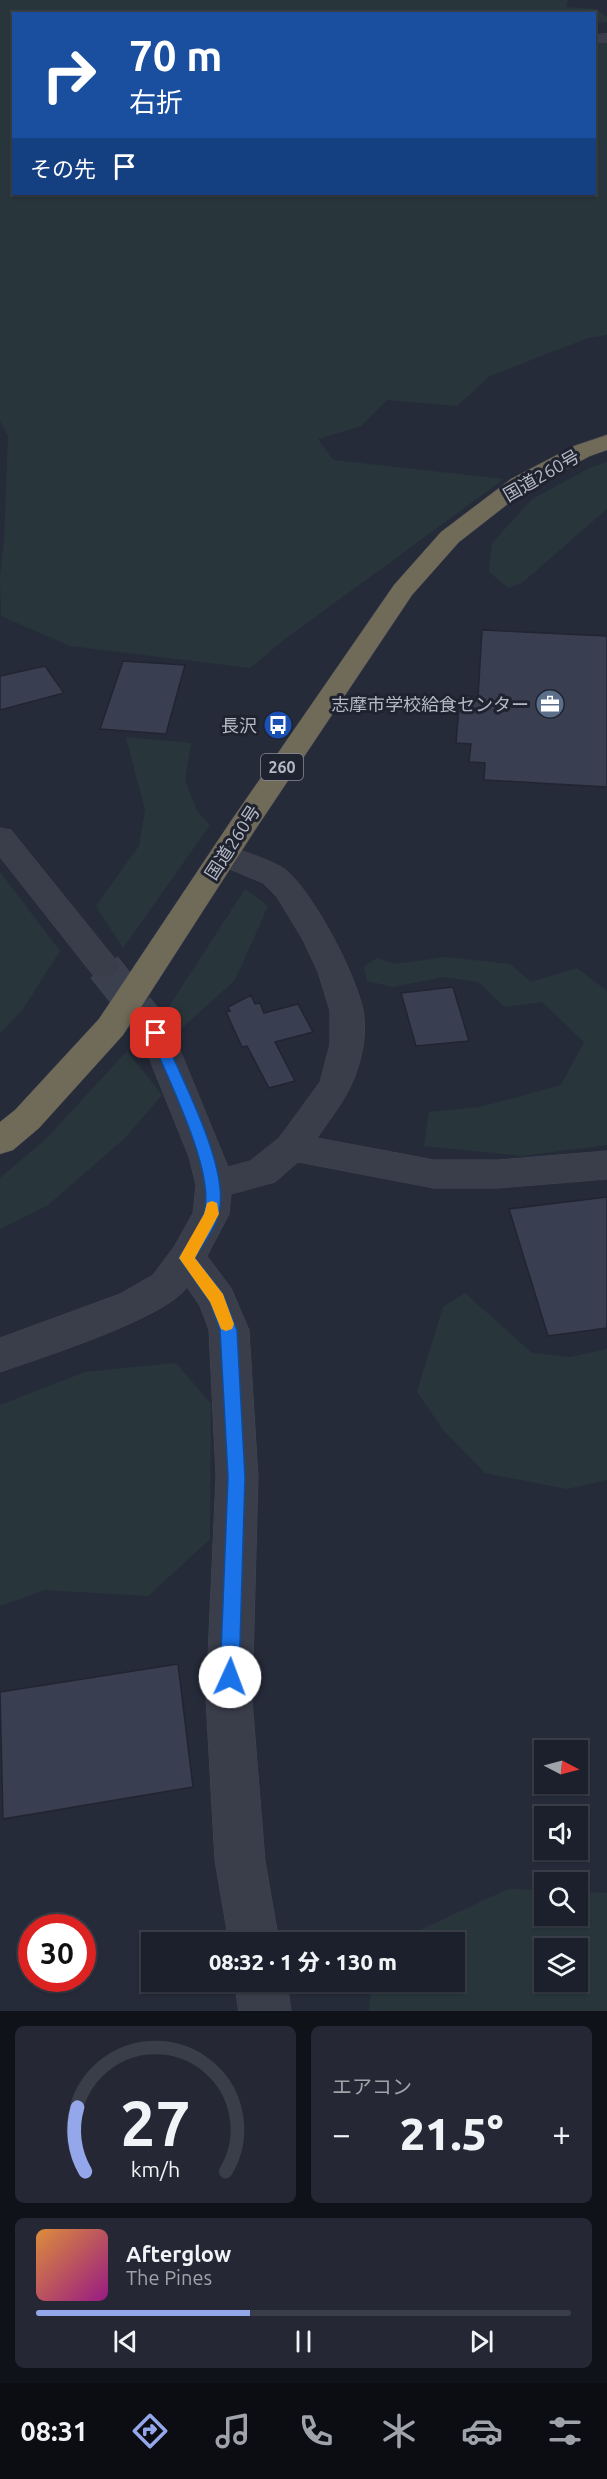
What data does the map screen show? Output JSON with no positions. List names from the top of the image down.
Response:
{
  "streets": {
    "highway": ["国道260号", "260"]
  },
  "places": {
    "office": ["志摩市学校給食センター"],
    "bus stop": ["長沢"]
  },
  "north": "right",
  "page": {
    "turn": ["70 m", "右折"],
    "then": "その先",
    "limit": "30",
    "trip": "08:32 · 1 分 · 130 m",
    "tile": "エアコン",
    "heat": ["−", "21.5°", "+"],
    "song": ["Afterglow", "The Pines"],
    "tabs": "08:31",
    "gauge": ["27", "km/h"]
  }
}
